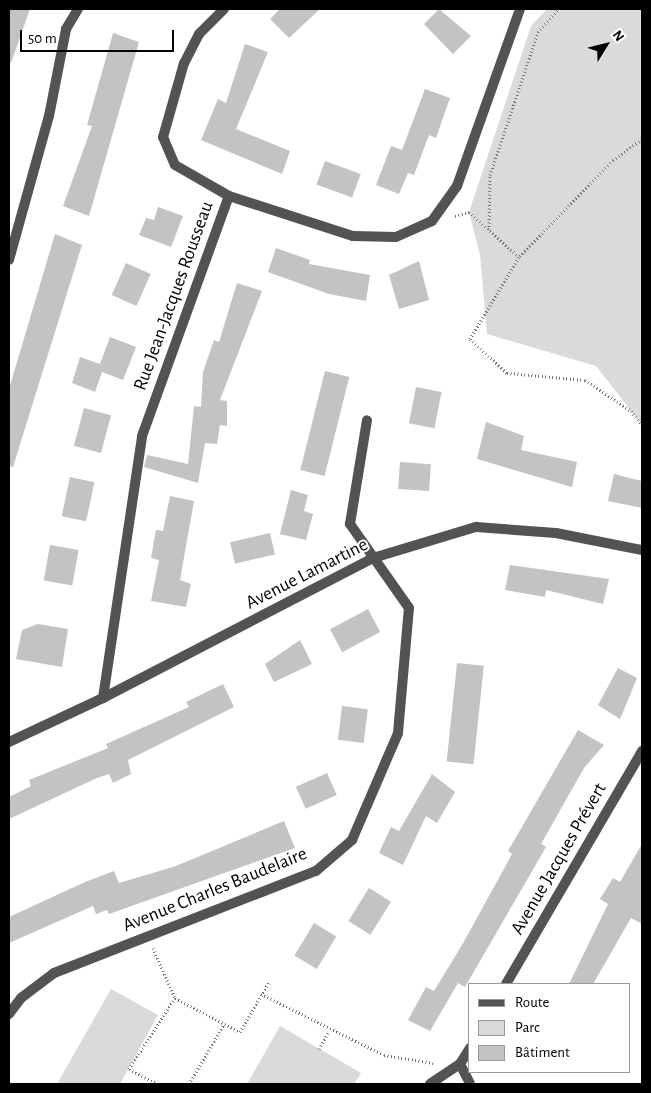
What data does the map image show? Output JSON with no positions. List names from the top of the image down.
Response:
{
  "streets": {
    "street": [
      "Rue Jean-Jacques Rousseau",
      "Avenue Lamartine",
      "Avenue Jacques Prévert",
      "Avenue Charles Baudelaire"
    ]
  },
  "crossings": [
    ["Rue Jean-Jacques Rousseau", "Avenue Lamartine"],
    ["Avenue Lamartine", "Avenue Charles Baudelaire"]
  ],
  "legend": ["Route", "Parc", "Bâtiment"],
  "scale_bar": "50 m",
  "north": "top right"
}
